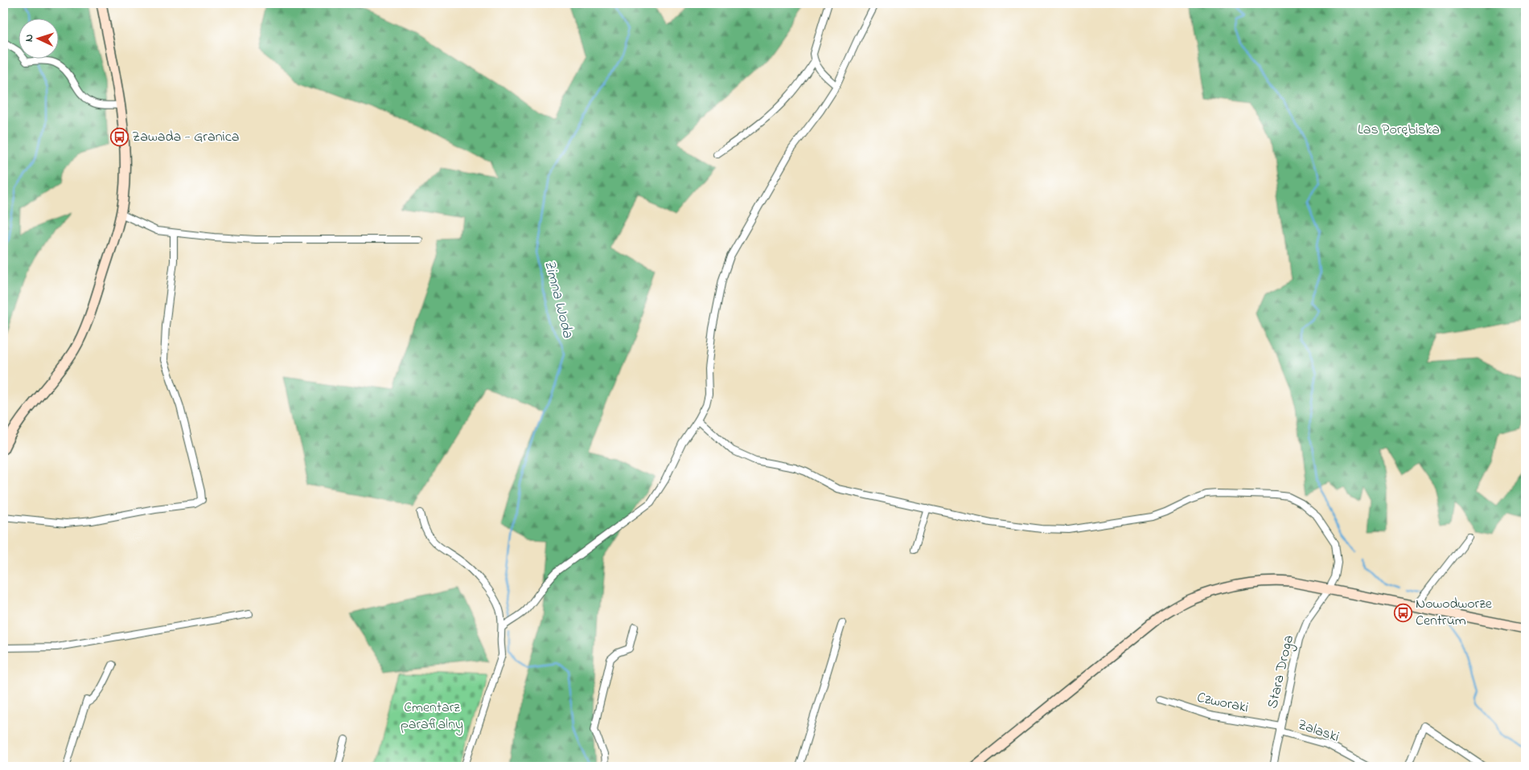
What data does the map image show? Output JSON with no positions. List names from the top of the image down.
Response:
{
  "streets": {
    "street": ["Stara Droga", "Czworaki", "Zalaski"]
  },
  "crossings": [
    ["Stara Droga", "Czworaki"],
    ["Stara Droga", "Zalaski"],
    ["Czworaki", "Zalaski"]
  ],
  "water": ["Zimna Woda"],
  "parks": ["Las Porębiska", "Cmentarz parafialny"],
  "places": {
    "bus stop": ["Zawada - Granica", "Nowodworze Centrum"]
  },
  "north": "left"
}
